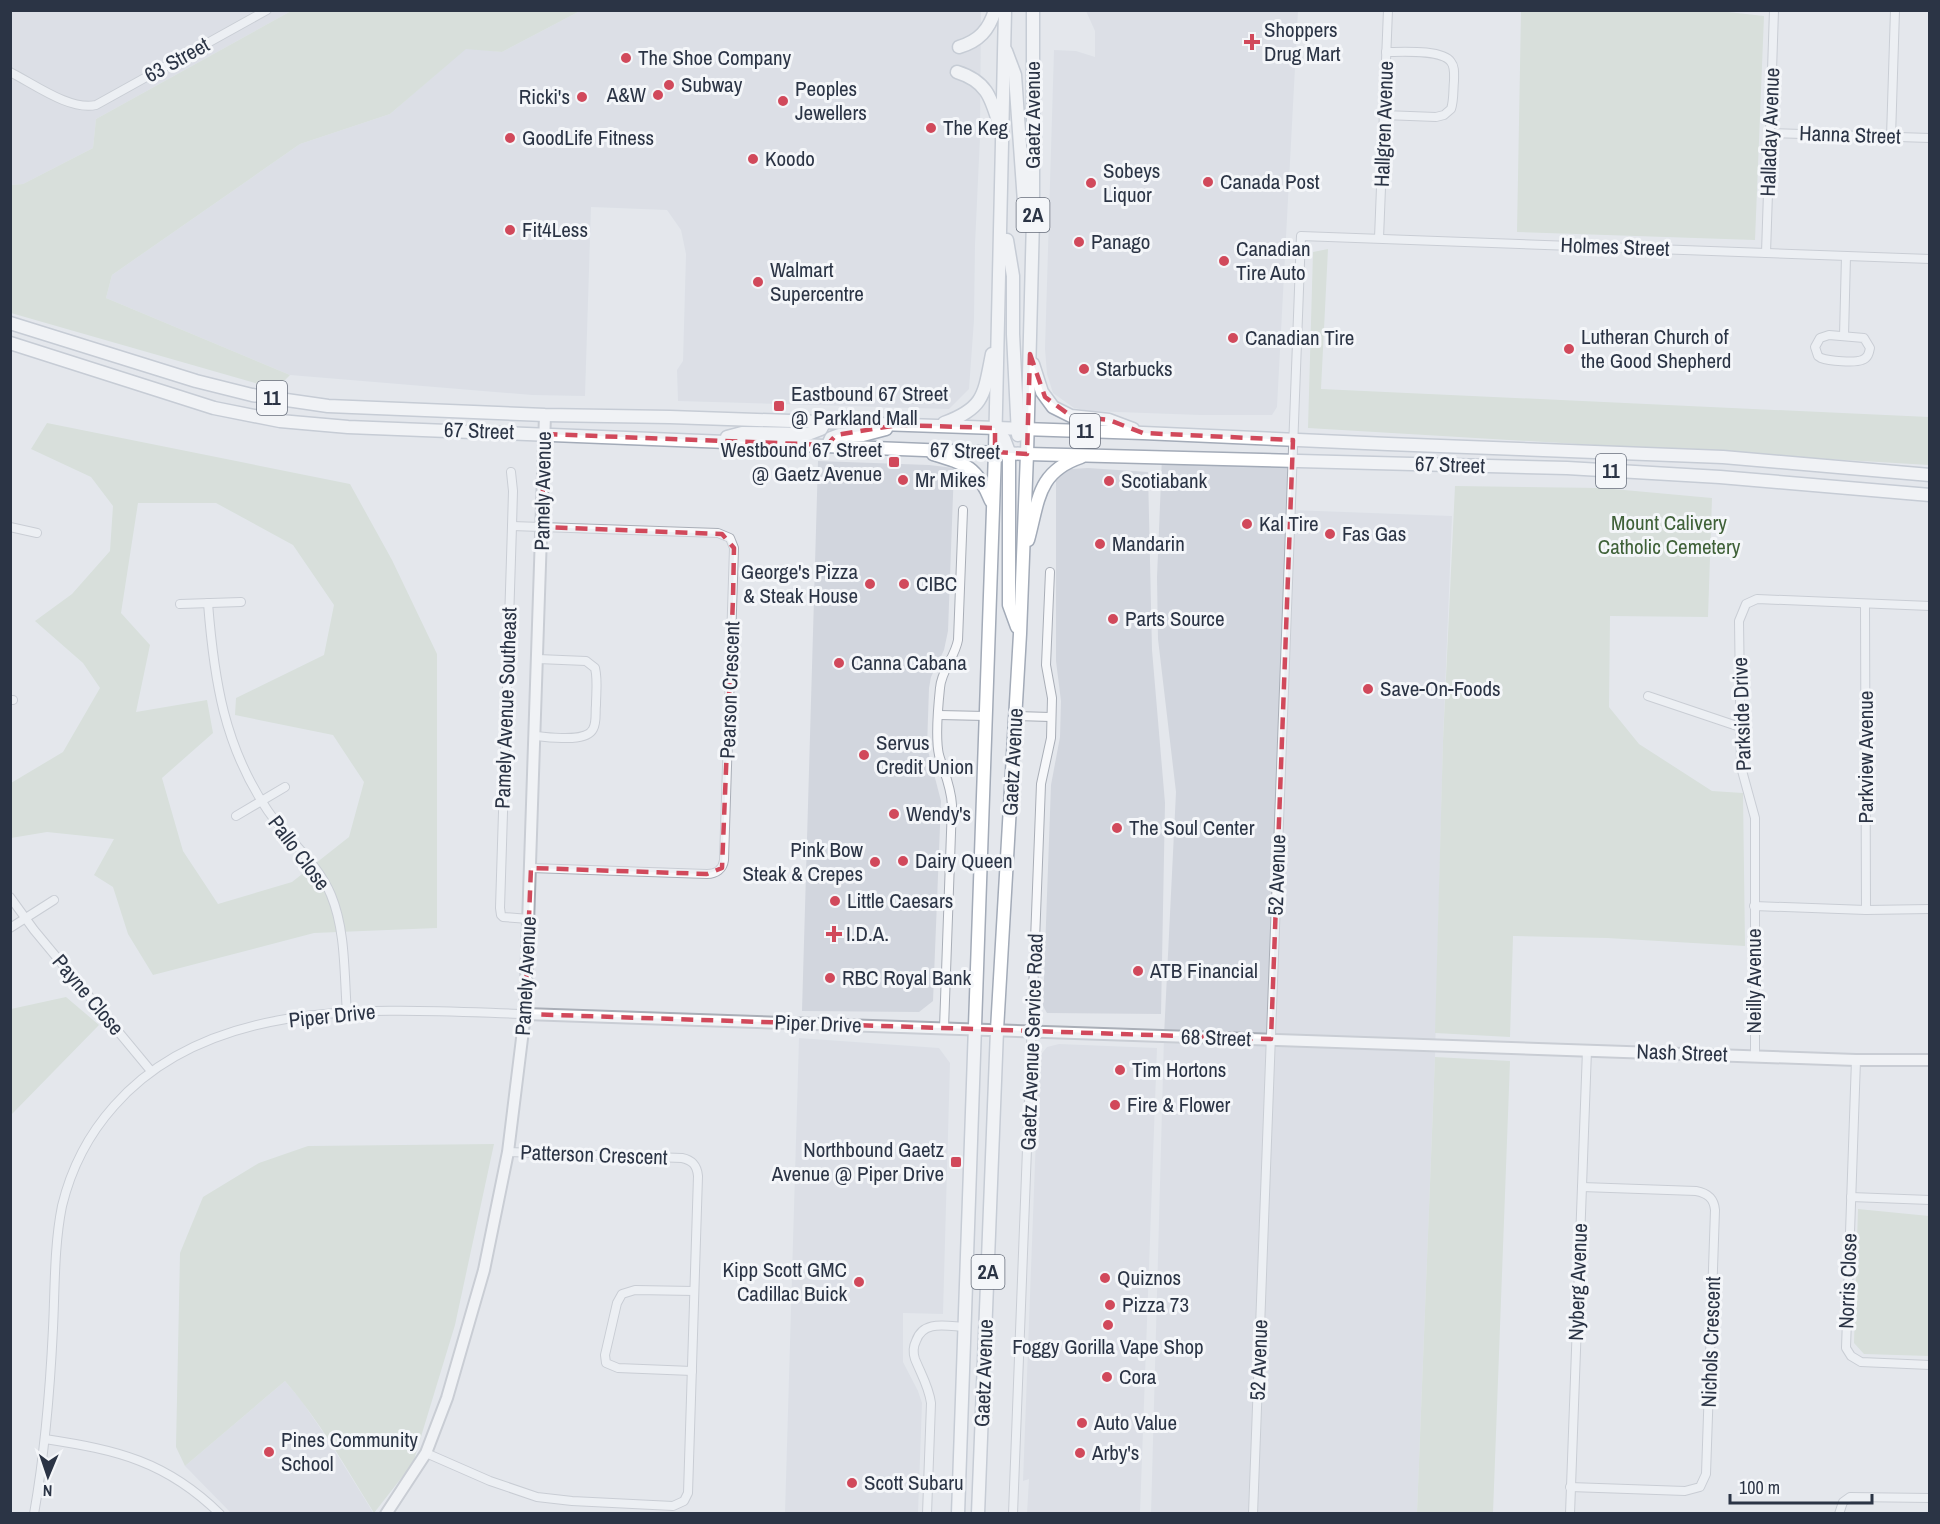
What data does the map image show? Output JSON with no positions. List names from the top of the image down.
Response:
{
  "streets": {
    "main road": [
      "Gaetz Avenue",
      "2A",
      "11",
      "67 Street"
    ],
    "street": [
      "63 Street",
      "Hallgren Avenue",
      "Halladay Avenue",
      "Hanna Street",
      "Holmes Street",
      "Pamely Avenue",
      "Pearson Crescent",
      "Pamely Avenue Southeast",
      "Parkside Drive",
      "Parkview Avenue",
      "Pallo Close",
      "52 Avenue",
      "Neilly Avenue",
      "Payne Close",
      "Piper Drive",
      "68 Street",
      "Gaetz Avenue Service Road",
      "Nash Street",
      "Patterson Crescent",
      "Norris Close",
      "Nyberg Avenue",
      "Nichols Crescent"
    ]
  },
  "crossings": [
    ["Gaetz Avenue", "2A"],
    ["Gaetz Avenue", "67 Street"],
    ["Gaetz Avenue", "Piper Drive"],
    ["Gaetz Avenue", "68 Street"],
    ["Hallgren Avenue", "Holmes Street"],
    ["Halladay Avenue", "Hanna Street"],
    ["Halladay Avenue", "Holmes Street"],
    ["Holmes Street", "52 Avenue"],
    ["67 Street", "Pamely Avenue"],
    ["67 Street", "52 Avenue"],
    ["Pamely Avenue", "Pearson Crescent"],
    ["Pamely Avenue", "Pamely Avenue Southeast"],
    ["Pamely Avenue", "Piper Drive"],
    ["Pamely Avenue", "Patterson Crescent"],
    ["Pearson Crescent", "Pamely Avenue Southeast"],
    ["Parkside Drive", "Parkview Avenue"],
    ["Parkside Drive", "Neilly Avenue"],
    ["Pallo Close", "Piper Drive"],
    ["52 Avenue", "68 Street"],
    ["Neilly Avenue", "Nash Street"],
    ["Payne Close", "Piper Drive"],
    ["Piper Drive", "68 Street"],
    ["68 Street", "Gaetz Avenue Service Road"],
    ["68 Street", "Nash Street"],
    ["Nash Street", "Norris Close"],
    ["Nash Street", "Nyberg Avenue"],
    ["Nyberg Avenue", "Nichols Crescent"]
  ],
  "parks": ["Mount Calivery Catholic Cemetery"],
  "places": {
    "health": ["Shoppers Drug Mart", "I.D.A."],
    "other": [
      "The Shoe Company",
      "Subway",
      "A&W",
      "Ricki's",
      "Peoples Jewellers",
      "The Keg",
      "GoodLife Fitness",
      "Koodo",
      "Canada Post",
      "Sobeys Liquor",
      "Fit4Less",
      "Panago",
      "Canadian Tire Auto",
      "Walmart Supercentre",
      "Canadian Tire",
      "Lutheran Church of the Good Shepherd",
      "Starbucks",
      "Mr Mikes",
      "Scotiabank",
      "Kal Tire",
      "Fas Gas",
      "Mandarin",
      "George's Pizza & Steak House",
      "CIBC",
      "Parts Source",
      "Canna Cabana",
      "Save-On-Foods",
      "Servus Credit Union",
      "Wendy's",
      "The Soul Center",
      "Dairy Queen",
      "Pink Bow Steak & Crepes",
      "Little Caesars",
      "ATB Financial",
      "RBC Royal Bank",
      "Tim Hortons",
      "Fire & Flower",
      "Quiznos",
      "Kipp Scott GMC Cadillac Buick",
      "Pizza 73",
      "Foggy Gorilla Vape Shop",
      "Cora",
      "Auto Value",
      "Pines Community School",
      "Arby's",
      "Scott Subaru"
    ],
    "transit": ["Eastbound 67 Street @ Parkland Mall", "Westbound 67 Street @ Gaetz Avenue", "Northbound Gaetz Avenue @ Piper Drive"]
  },
  "scale_bar": "100 m",
  "north": "bottom"
}
